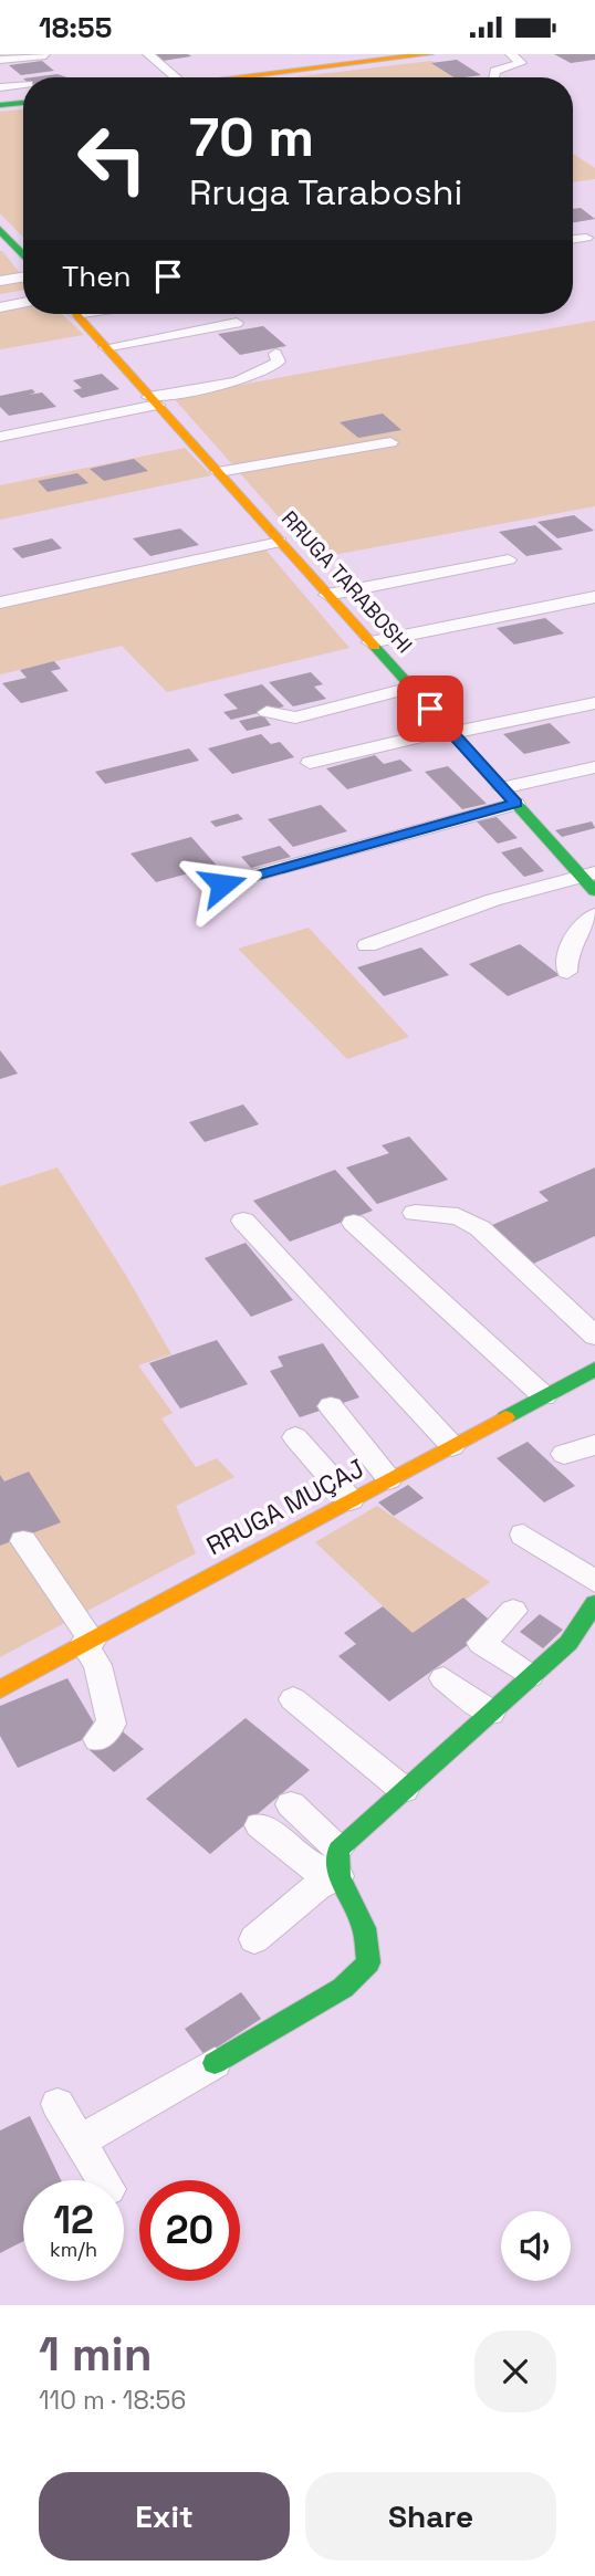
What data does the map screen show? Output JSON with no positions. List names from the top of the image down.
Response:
{
  "streets": {
    "street": ["RRUGA TARABOSHI", "RRUGA MUÇAJ"]
  },
  "page": {
    "status": "18:55",
    "turn": ["70 m", "Rruga Taraboshi"],
    "then": "Then",
    "speed": "12 km/h",
    "limit": "20",
    "heading": ["1 min", "110 m · 18:56"],
    "buttons": ["Exit", "Share"]
  }
}
